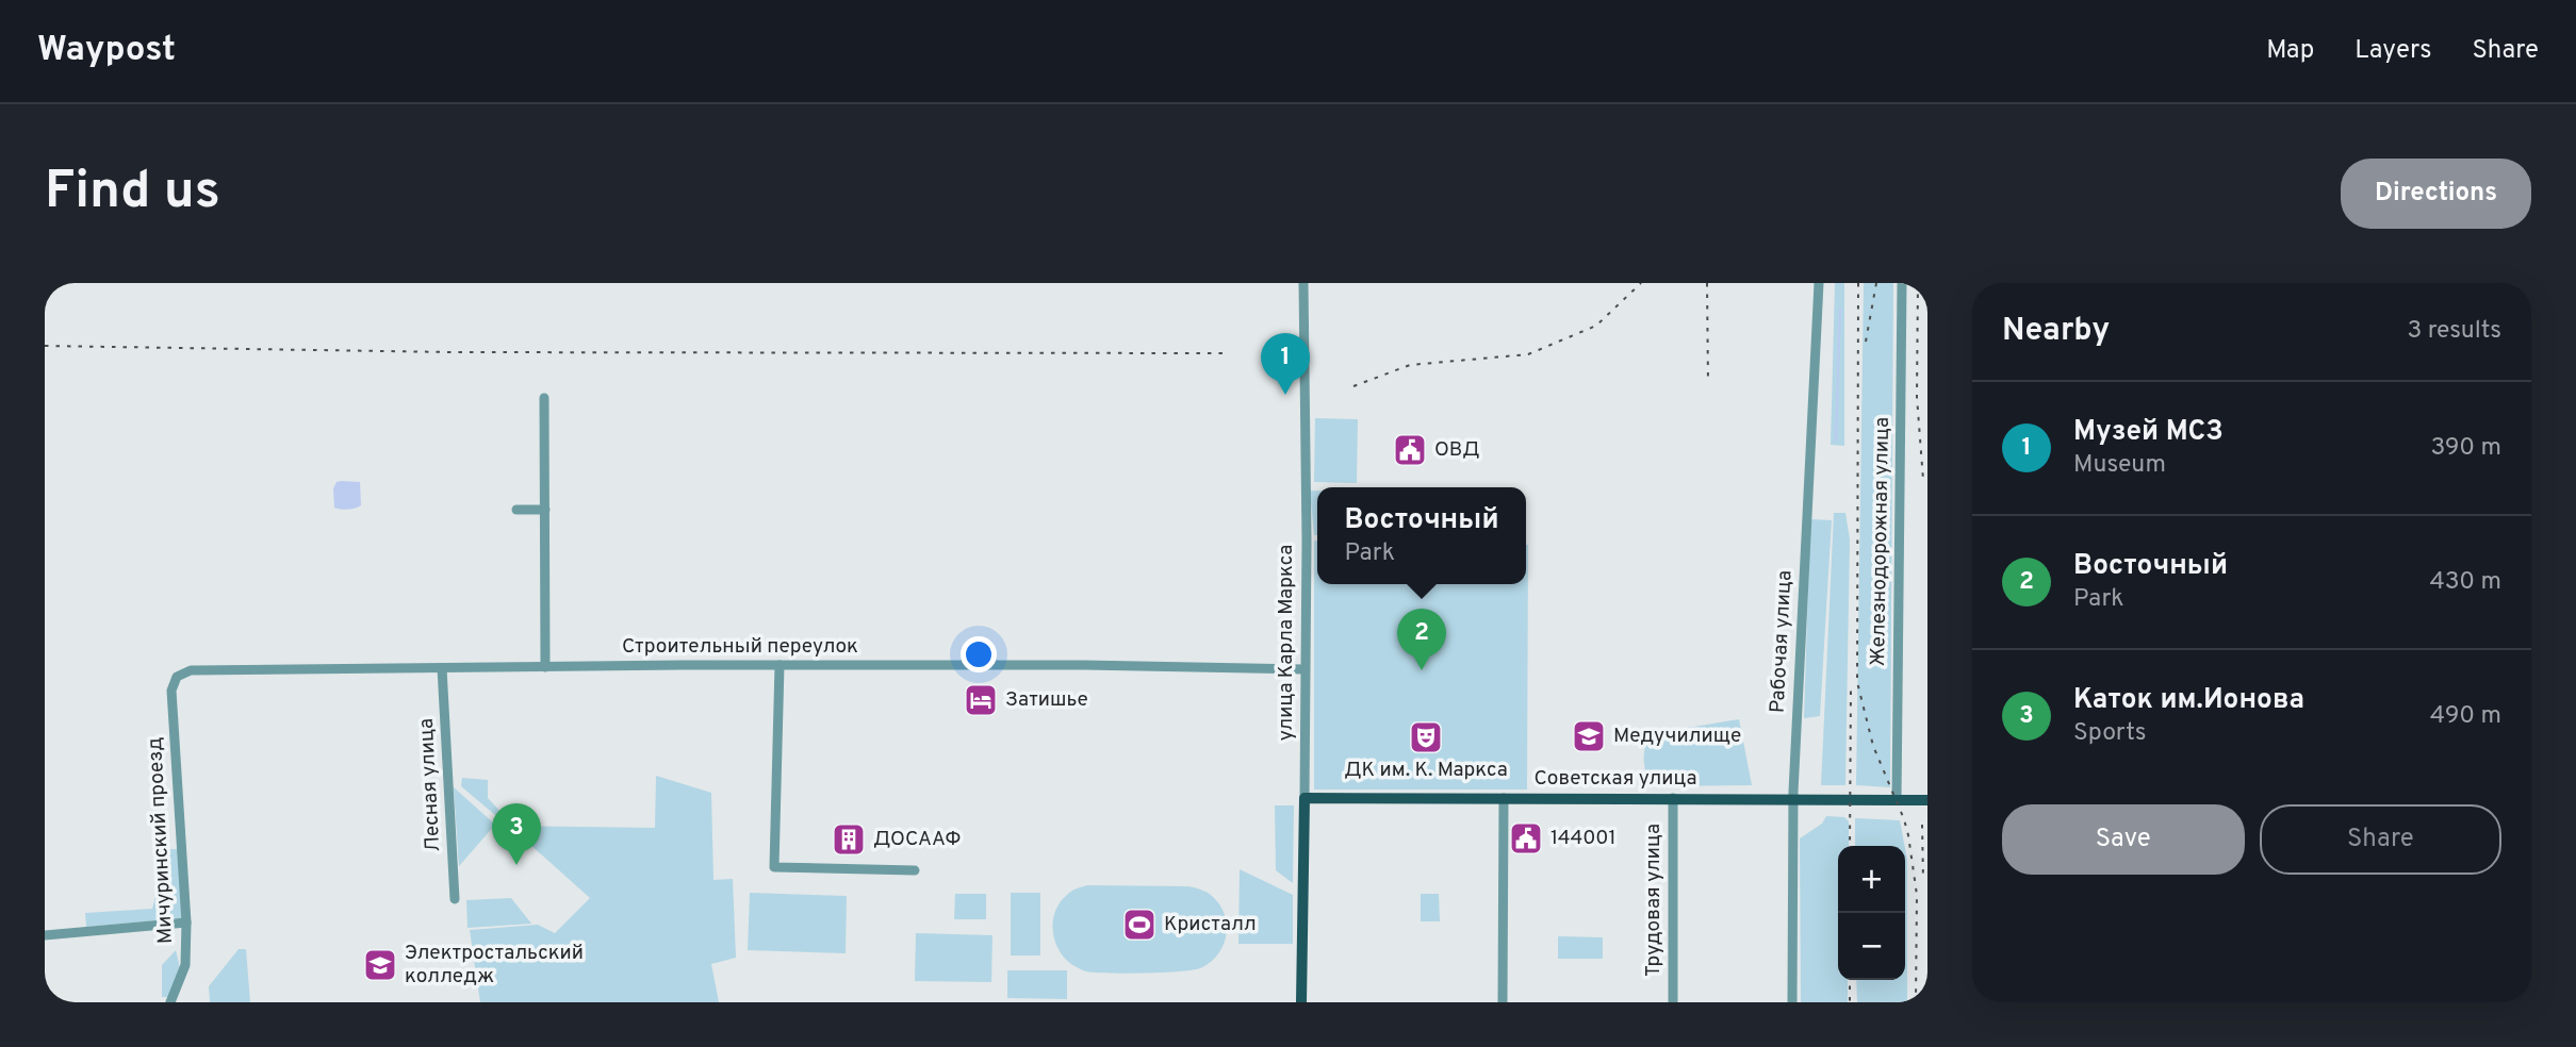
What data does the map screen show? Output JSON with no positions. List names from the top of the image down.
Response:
{
  "streets": {
    "main road": ["улица Карла Маркса", "Советская улица"],
    "street": [
      "Железнодорожная улица",
      "Рабочая улица",
      "Строительный переулок",
      "Лесная улица",
      "Мичуринский проезд",
      "Трудовая улица"
    ]
  },
  "crossings": [
    ["Железнодорожная улица", "Советская улица"],
    ["Рабочая улица", "Советская улица"],
    ["улица Карла Маркса", "Строительный переулок"],
    ["улица Карла Маркса", "Советская улица"],
    ["Строительный переулок", "Лесная улица"],
    ["Строительный переулок", "Мичуринский проезд"],
    ["Советская улица", "Трудовая улица"]
  ],
  "places": {
    "public building": ["ОВД", "144001"],
    "hotel": ["Затишье"],
    "school or university": ["Медучилище", "Электростальский колледж"],
    "theatre": ["ДК им. К. Маркса"],
    "building": ["ДОСААФ"],
    "sports": ["Кристалл"]
  },
  "page": {
    "header": "Waypost",
    "nav": ["Map", "Layers", "Share"],
    "buttons": [
      "Directions",
      ["Save", "Share"]
    ],
    "title": "Find us",
    "heading": ["Nearby", "3 results"],
    "pins": ["1", "2", "3"],
    "list": [
      {
        "mark": "1",
        "name": "Музей МСЗ",
        "note": "Museum",
        "value": "390 m"
      },
      {
        "mark": "2",
        "name": "Восточный",
        "note": "Park",
        "value": "430 m"
      },
      {
        "mark": "3",
        "name": "Каток им.Ионова",
        "note": "Sports",
        "value": "490 m"
      }
    ],
    "popup": ["Восточный", "Park"],
    "map_buttons": ["+", "−"]
  }
}
